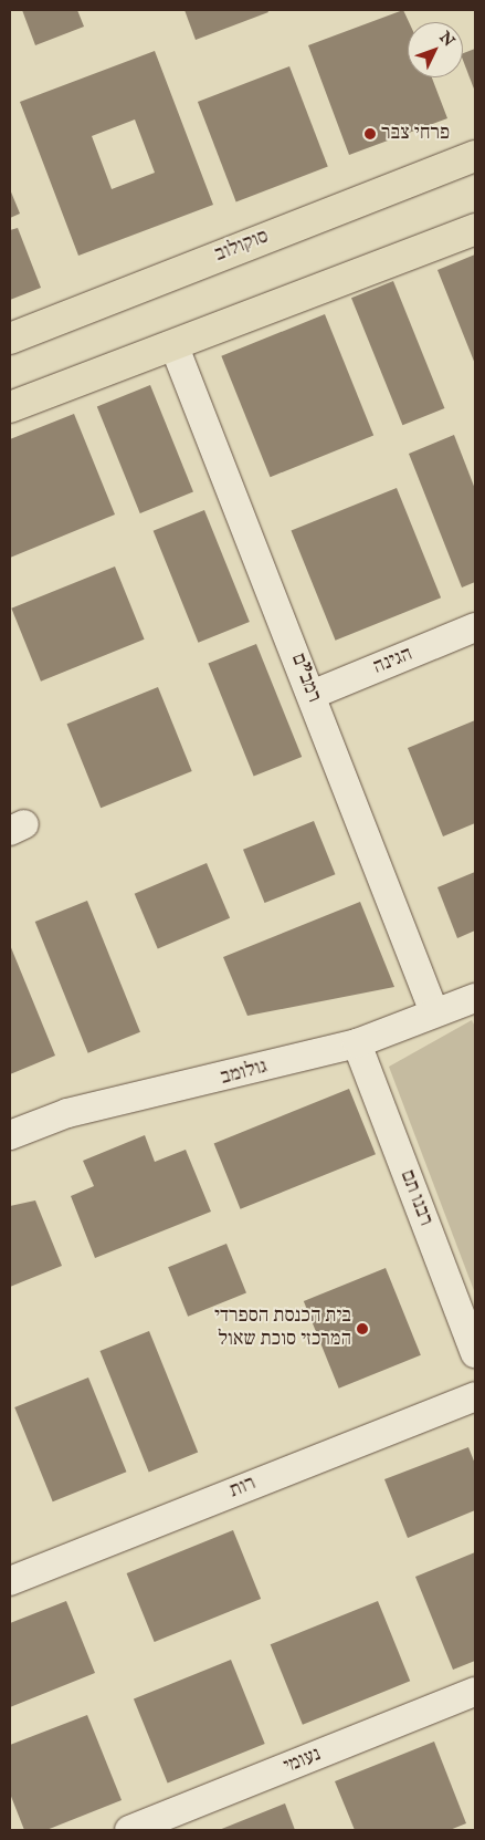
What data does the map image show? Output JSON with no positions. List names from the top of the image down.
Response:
{
  "streets": {
    "main road": ["סוקולוב"],
    "street": [
      "הגינה",
      "רמב\"ם",
      "גולומב",
      "רבנו תם",
      "רות",
      "נעומי"
    ]
  },
  "crossings": [
    ["הגינה", "רמב\"ם"],
    ["רמב\"ם", "גולומב"],
    ["גולומב", "רבנו תם"]
  ],
  "places": ["פרחי צבר", "בית הכנסת הספרדי המרכזי סוכת שאול"],
  "north": "top right"
}
